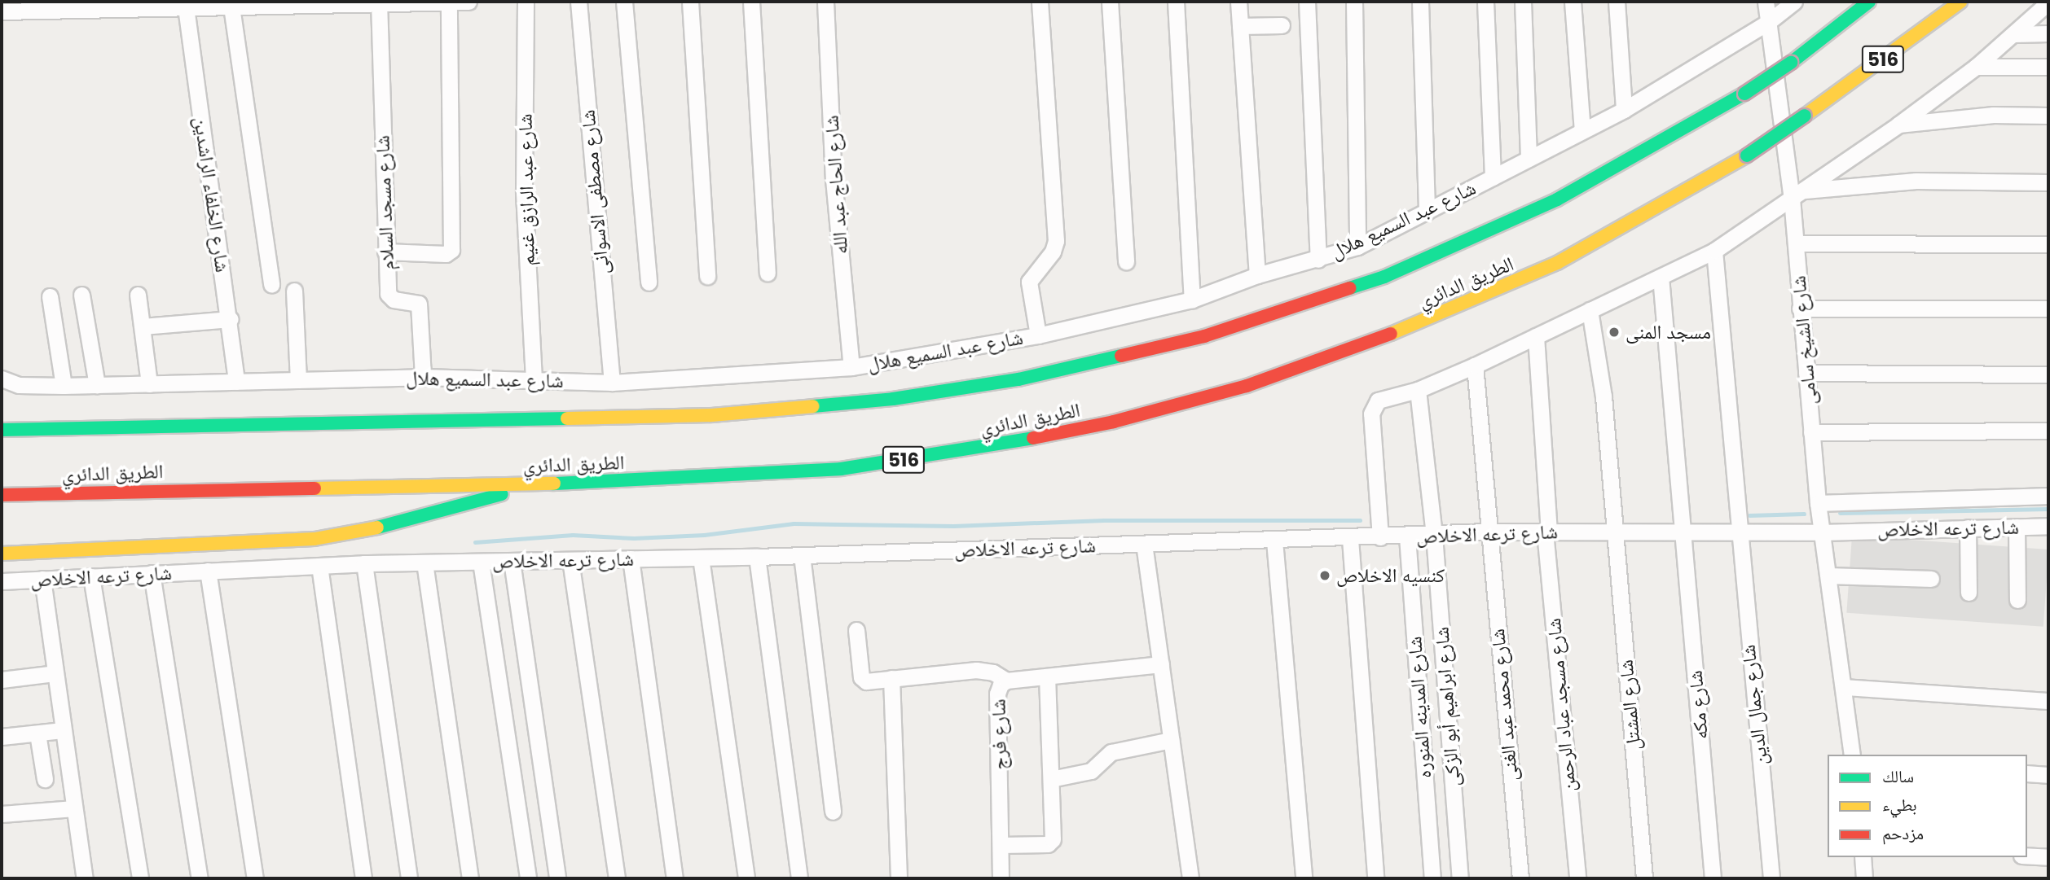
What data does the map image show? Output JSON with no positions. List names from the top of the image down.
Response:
{
  "streets": {
    "highway": ["516", "الطريق الدائري"],
    "street": [
      "شارع الحاج عبد الله",
      "شارع عبد الرازق غنيم",
      "شارع مصطفى الاسوانى",
      "شارع الخلفاء الراشدين",
      "شارع مسجد السلام",
      "شارع عبد السميع هلال",
      "شارع الشيخ سامى",
      "شارع ترعه الاخلاص",
      "شارع محمد عبد الغنى",
      "شارع مسجد عباد الرحمن",
      "شارع المشتل",
      "شارع مكه",
      "شارع جمال الدين",
      "شارع ابراهيم أبو الزكى",
      "شارع المدينه المنوره",
      "شارع فرج"
    ]
  },
  "crossings": [
    ["شارع الحاج عبد الله", "شارع عبد السميع هلال"],
    ["شارع عبد الرازق غنيم", "شارع عبد السميع هلال"],
    ["شارع مصطفى الاسوانى", "شارع عبد السميع هلال"],
    ["شارع الخلفاء الراشدين", "شارع عبد السميع هلال"],
    ["شارع مسجد السلام", "شارع عبد السميع هلال"],
    ["شارع عبد السميع هلال", "شارع الشيخ سامى"],
    ["شارع الشيخ سامى", "شارع ترعه الاخلاص"],
    ["شارع ترعه الاخلاص", "شارع محمد عبد الغنى"],
    ["شارع ترعه الاخلاص", "شارع مسجد عباد الرحمن"],
    ["شارع ترعه الاخلاص", "شارع المشتل"],
    ["شارع ترعه الاخلاص", "شارع مكه"],
    ["شارع ترعه الاخلاص", "شارع جمال الدين"],
    ["شارع ترعه الاخلاص", "شارع ابراهيم أبو الزكى"],
    ["شارع ترعه الاخلاص", "شارع المدينه المنوره"]
  ],
  "places": ["مسجد المنى", "كنسيه الاخلاص"],
  "legend": ["سالك", "بطيء", "مزدحم"]
}
